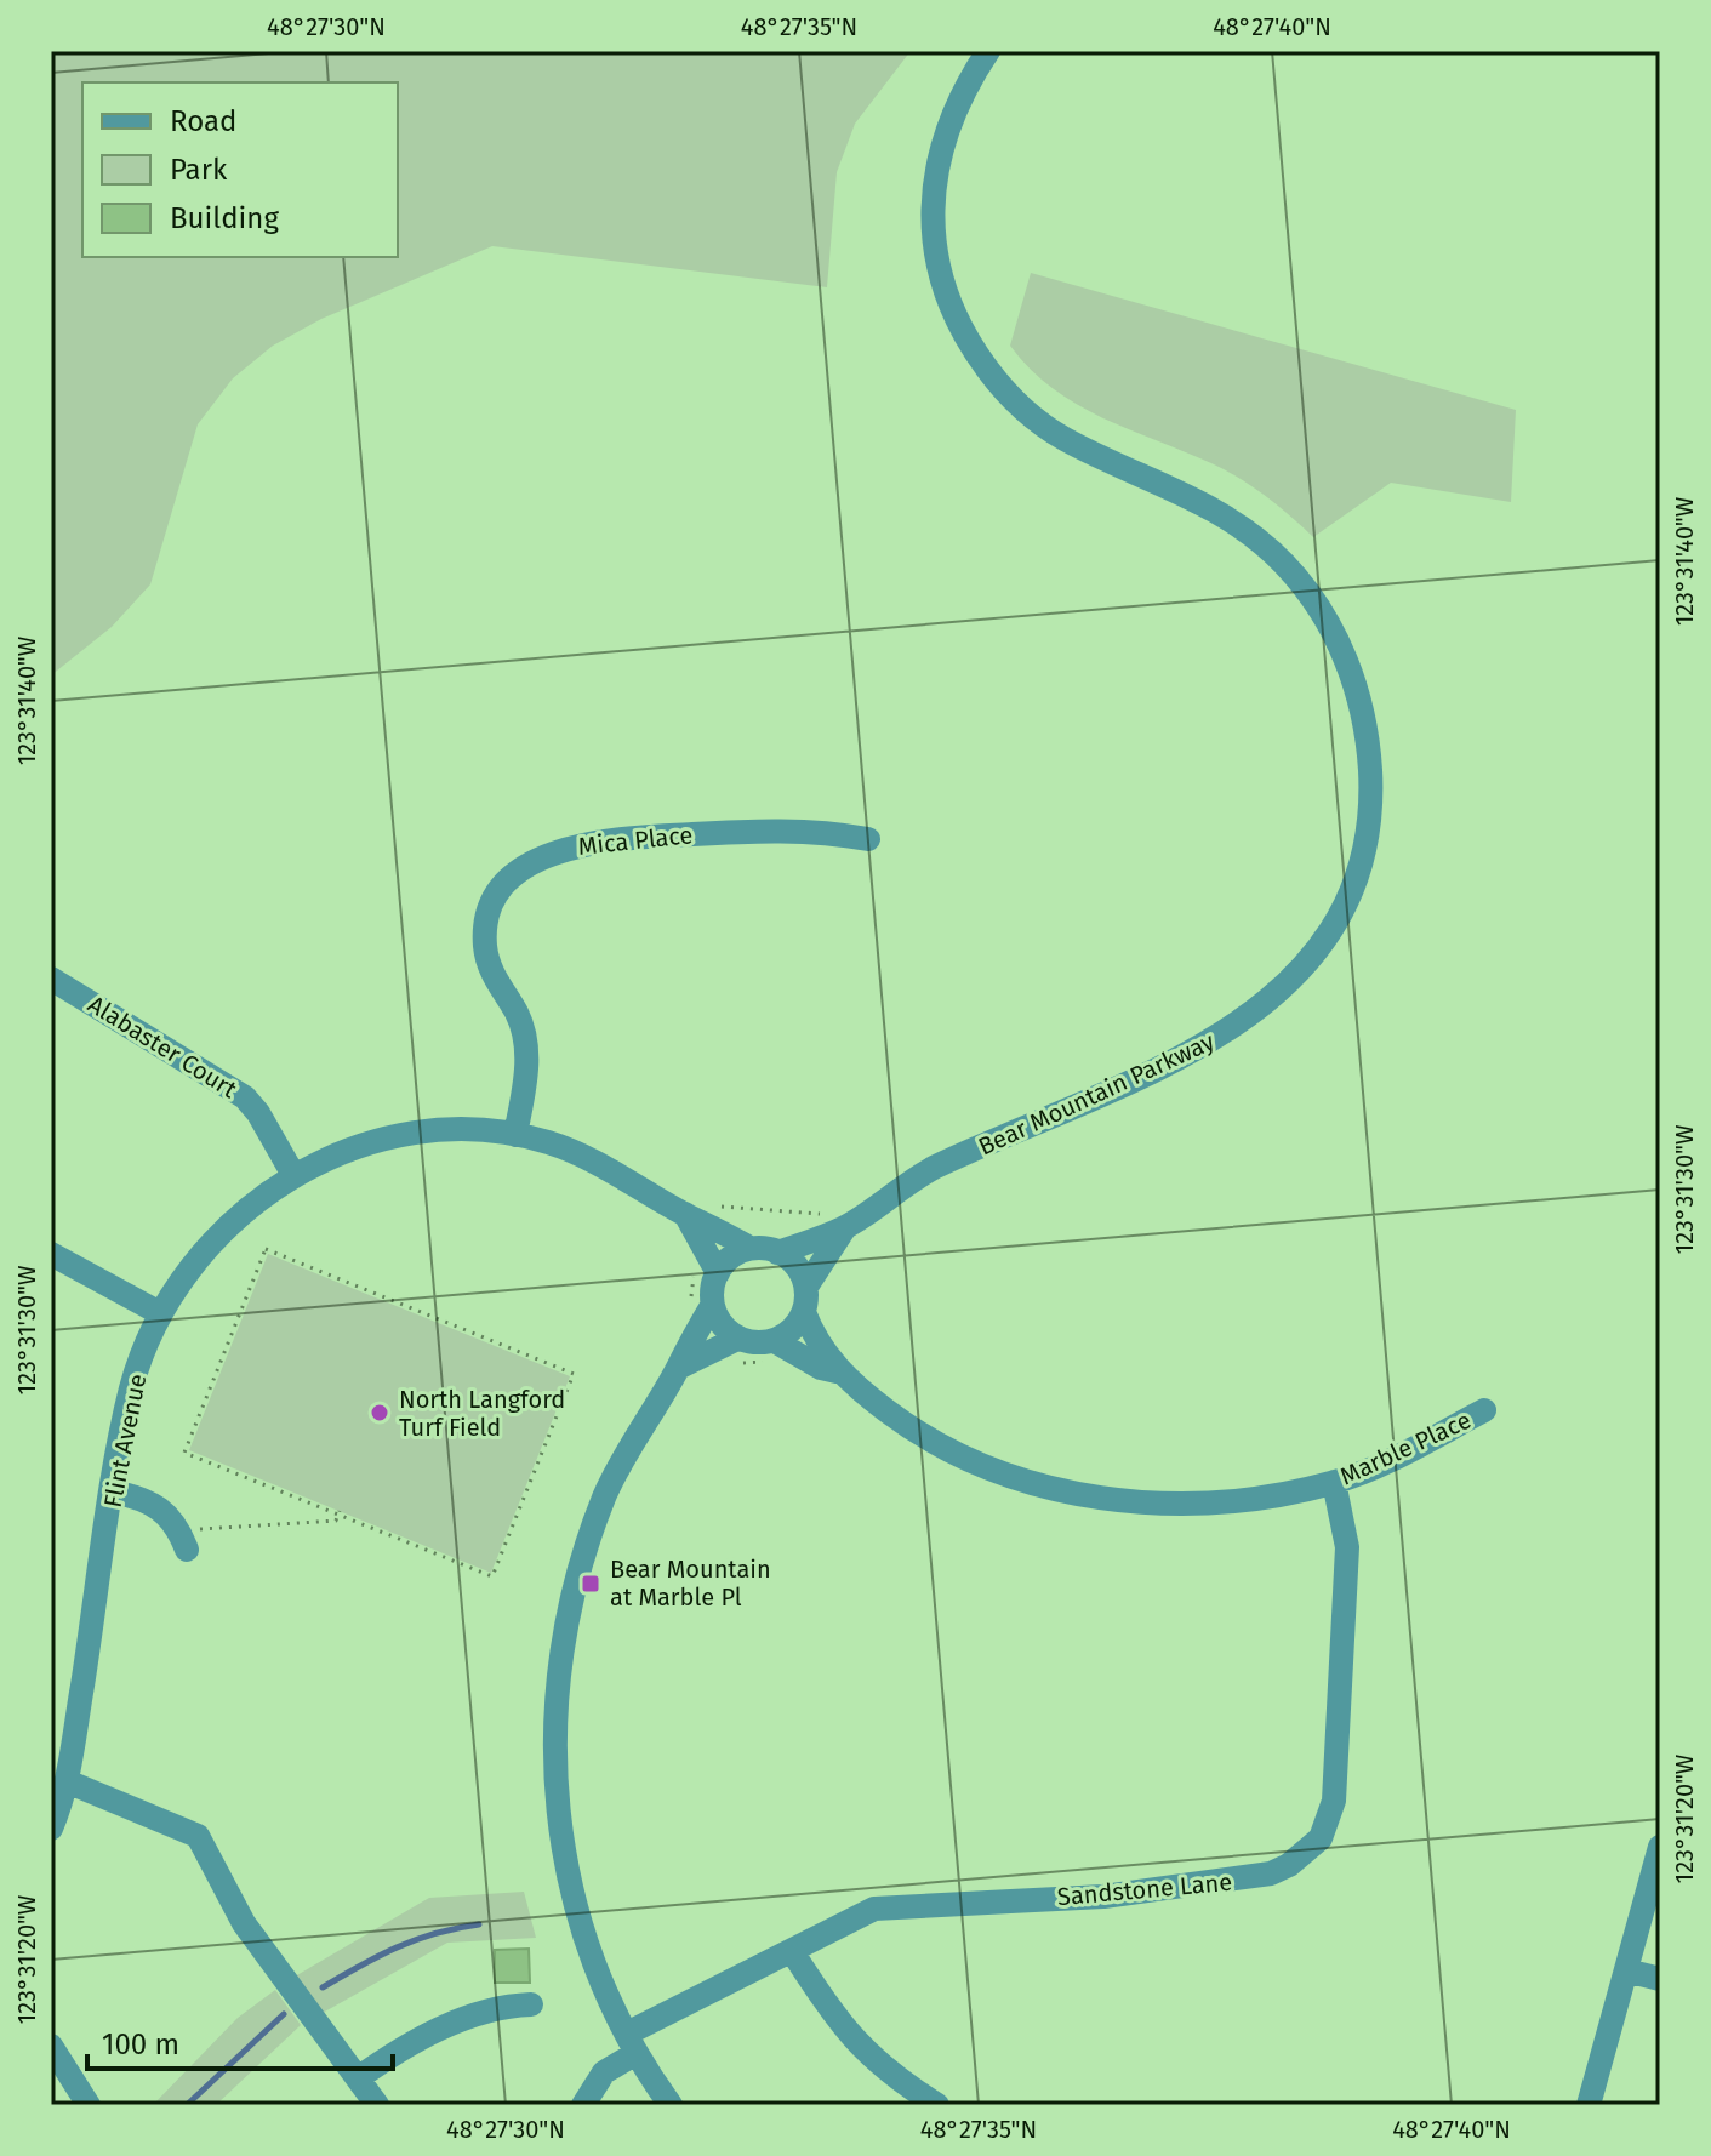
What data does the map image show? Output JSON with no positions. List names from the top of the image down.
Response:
{
  "streets": {
    "street": [
      "Mica Place",
      "Alabaster Court",
      "Bear Mountain Parkway",
      "Flint Avenue",
      "Marble Place",
      "Sandstone Lane"
    ]
  },
  "crossings": [
    ["Mica Place", "Flint Avenue"],
    ["Alabaster Court", "Flint Avenue"],
    ["Bear Mountain Parkway", "Flint Avenue"],
    ["Bear Mountain Parkway", "Marble Place"],
    ["Flint Avenue", "Marble Place"],
    ["Marble Place", "Sandstone Lane"]
  ],
  "places": {
    "other": ["North Langford Turf Field"],
    "transit": ["Bear Mountain at Marble Pl"]
  },
  "legend": ["Road", "Park", "Building"],
  "scale_bar": "100 m",
  "coordinates": [
    "48°27'30\"N",
    "48°27'35\"N",
    "48°27'40\"N",
    "123°31'40\"W",
    "123°31'30\"W",
    "123°31'20\"W"
  ]
}
